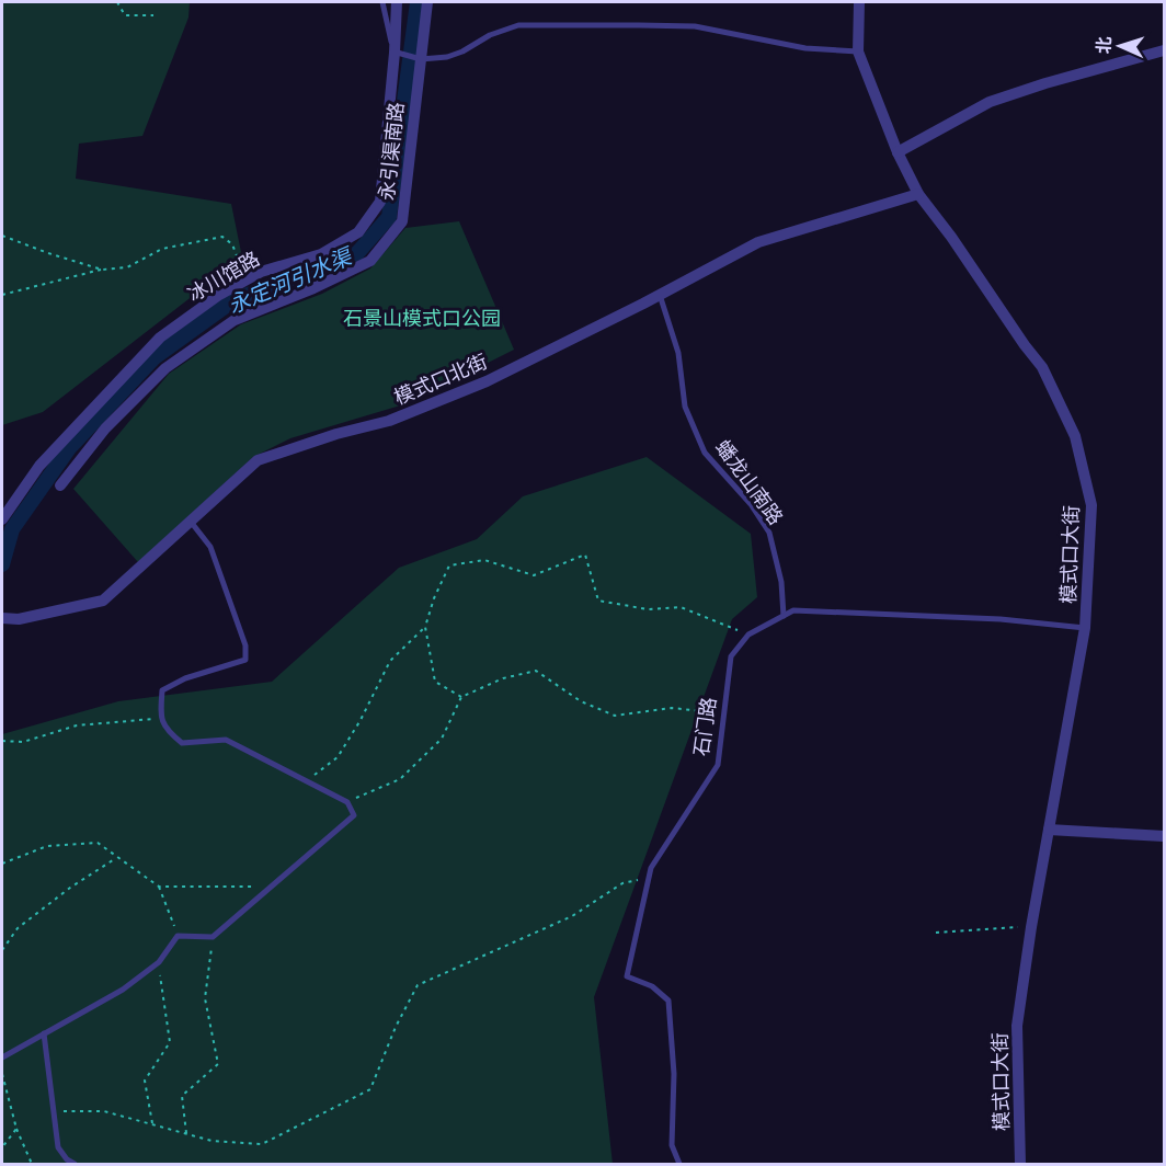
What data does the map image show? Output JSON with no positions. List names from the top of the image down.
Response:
{
  "streets": {
    "street": [
      "永引渠南路",
      "冰川馆路",
      "模式口北街",
      "模式口大街"
    ],
    "lane": ["蟠龙山南路", "石门路"]
  },
  "crossings": [
    ["模式口北街", "蟠龙山南路"],
    ["模式口北街", "模式口大街"],
    ["蟠龙山南路", "石门路"],
    ["模式口大街", "石门路"]
  ],
  "water": ["永定河引水渠"],
  "parks": ["石景山模式口公园"],
  "north": "left"
}
